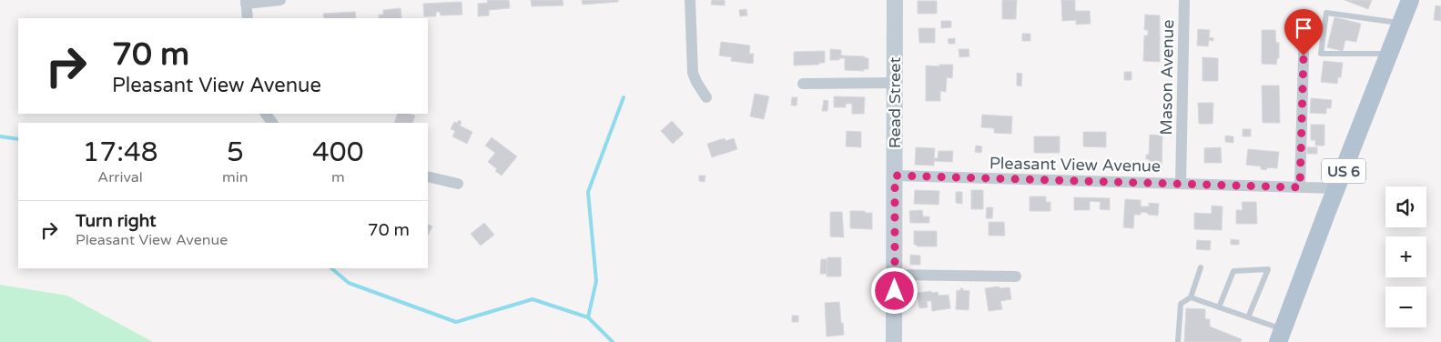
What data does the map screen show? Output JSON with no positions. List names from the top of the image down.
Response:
{
  "streets": {
    "main road": ["Read Street", "US 6"],
    "street": ["Mason Avenue", "Pleasant View Avenue"]
  },
  "crossings": [
    ["Mason Avenue", "Pleasant View Avenue"],
    ["Read Street", "Pleasant View Avenue"],
    ["Pleasant View Avenue", "US 6"]
  ],
  "page": {
    "turn": ["70 m", "Pleasant View Avenue"],
    "eta": [
      "17:48",
      "Arrival",
      "5",
      "min",
      "400",
      "m"
    ],
    "map_buttons": ["+", "−"],
    "list": [
      {
        "name": "Turn right",
        "note": "Pleasant View Avenue",
        "value": "70 m"
      }
    ]
  }
}
